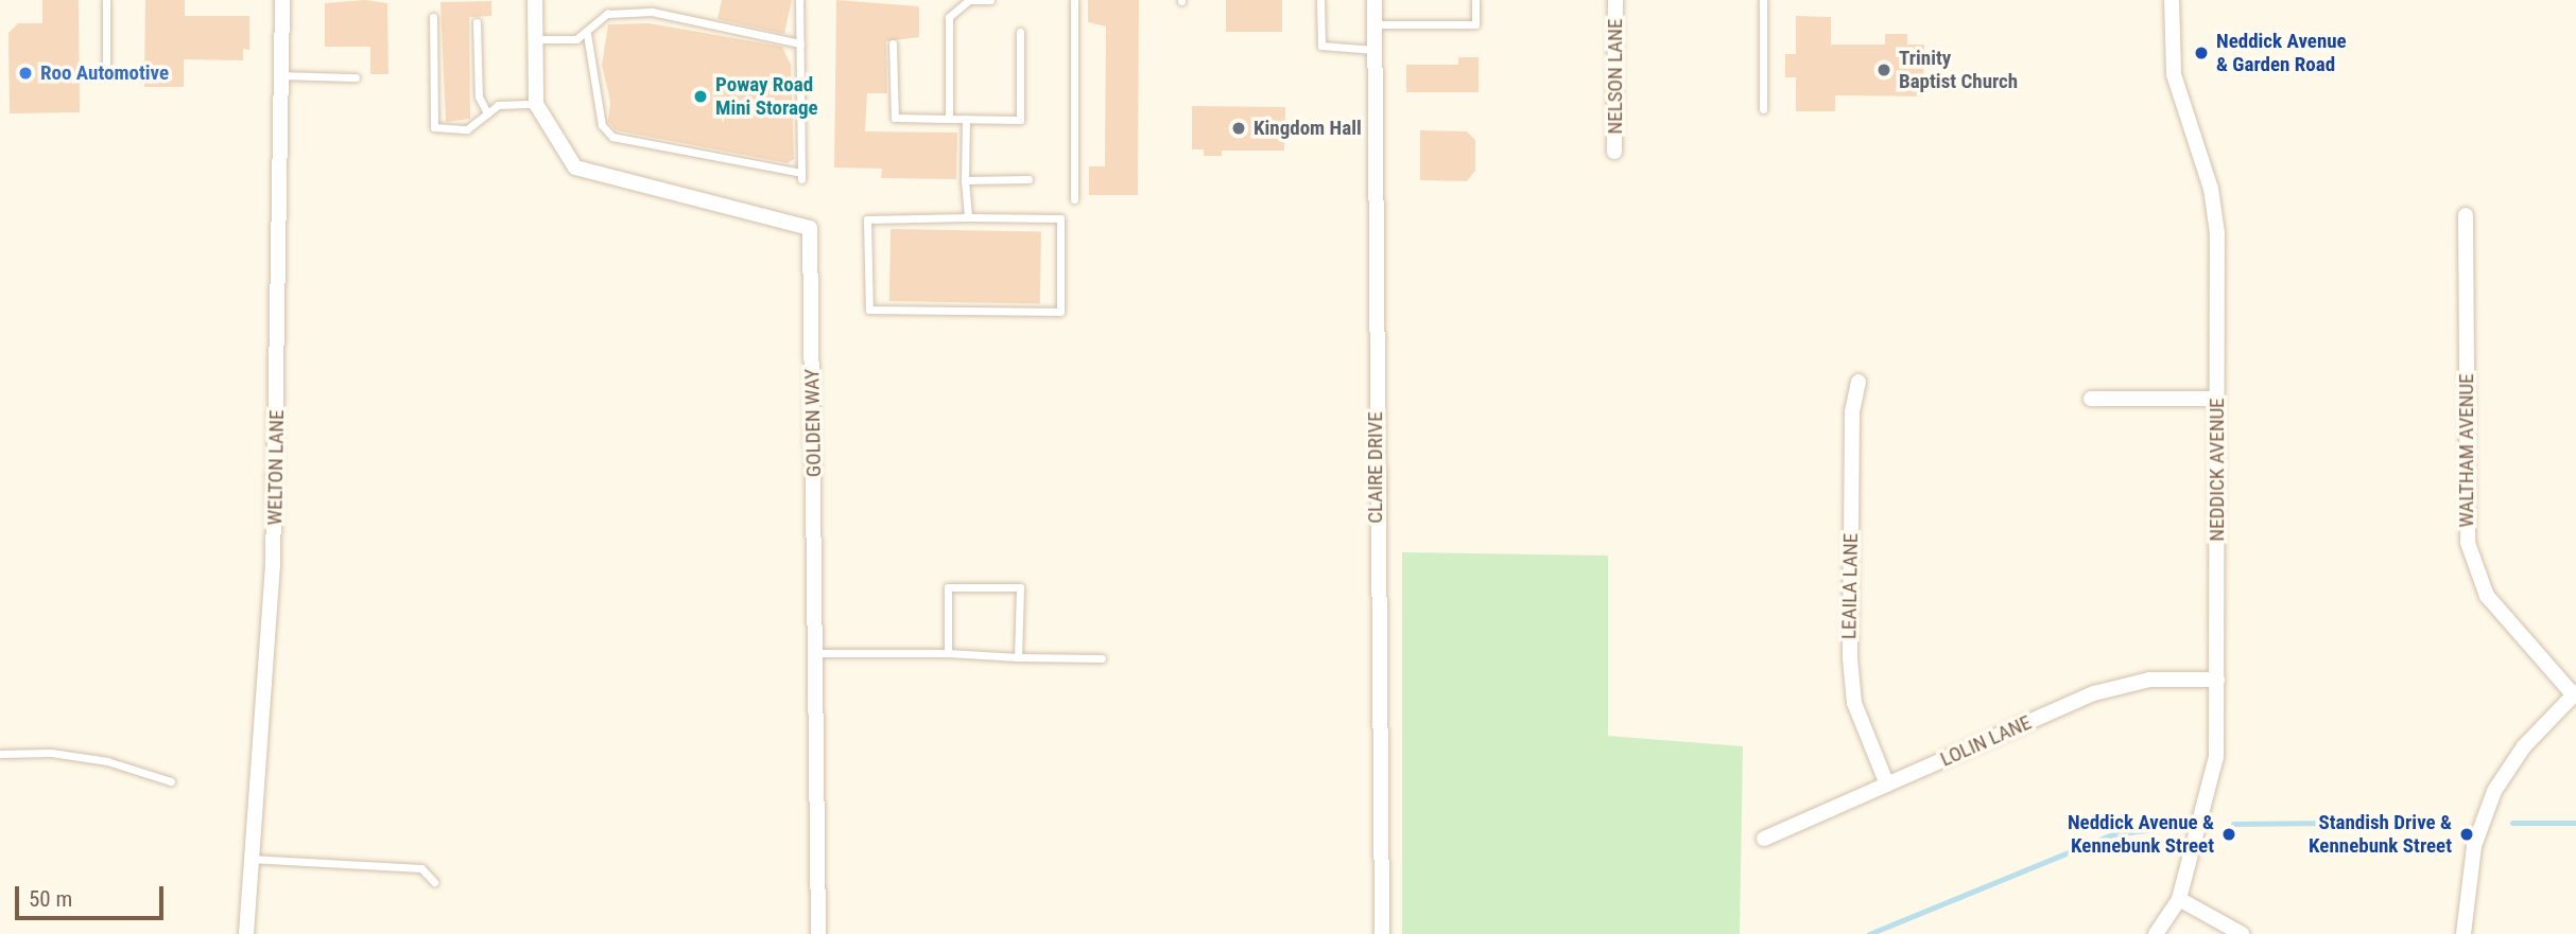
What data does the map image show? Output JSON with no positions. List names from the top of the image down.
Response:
{
  "streets": {
    "street": [
      "NELSON LANE",
      "GOLDEN WAY",
      "WALTHAM AVENUE",
      "WELTON LANE",
      "CLAIRE DRIVE",
      "NEDDICK AVENUE",
      "LEAILA LANE",
      "LOLIN LANE"
    ]
  },
  "crossings": [
    ["NEDDICK AVENUE", "LOLIN LANE"],
    ["LEAILA LANE", "LOLIN LANE"]
  ],
  "places": [
    "Neddick Avenue & Garden Road",
    "Trinity Baptist Church",
    "Roo Automotive",
    "Poway Road Mini Storage",
    "Kingdom Hall",
    "Neddick Avenue & Kennebunk Street",
    "Standish Drive & Kennebunk Street"
  ],
  "scale_bar": "50 m"
}
